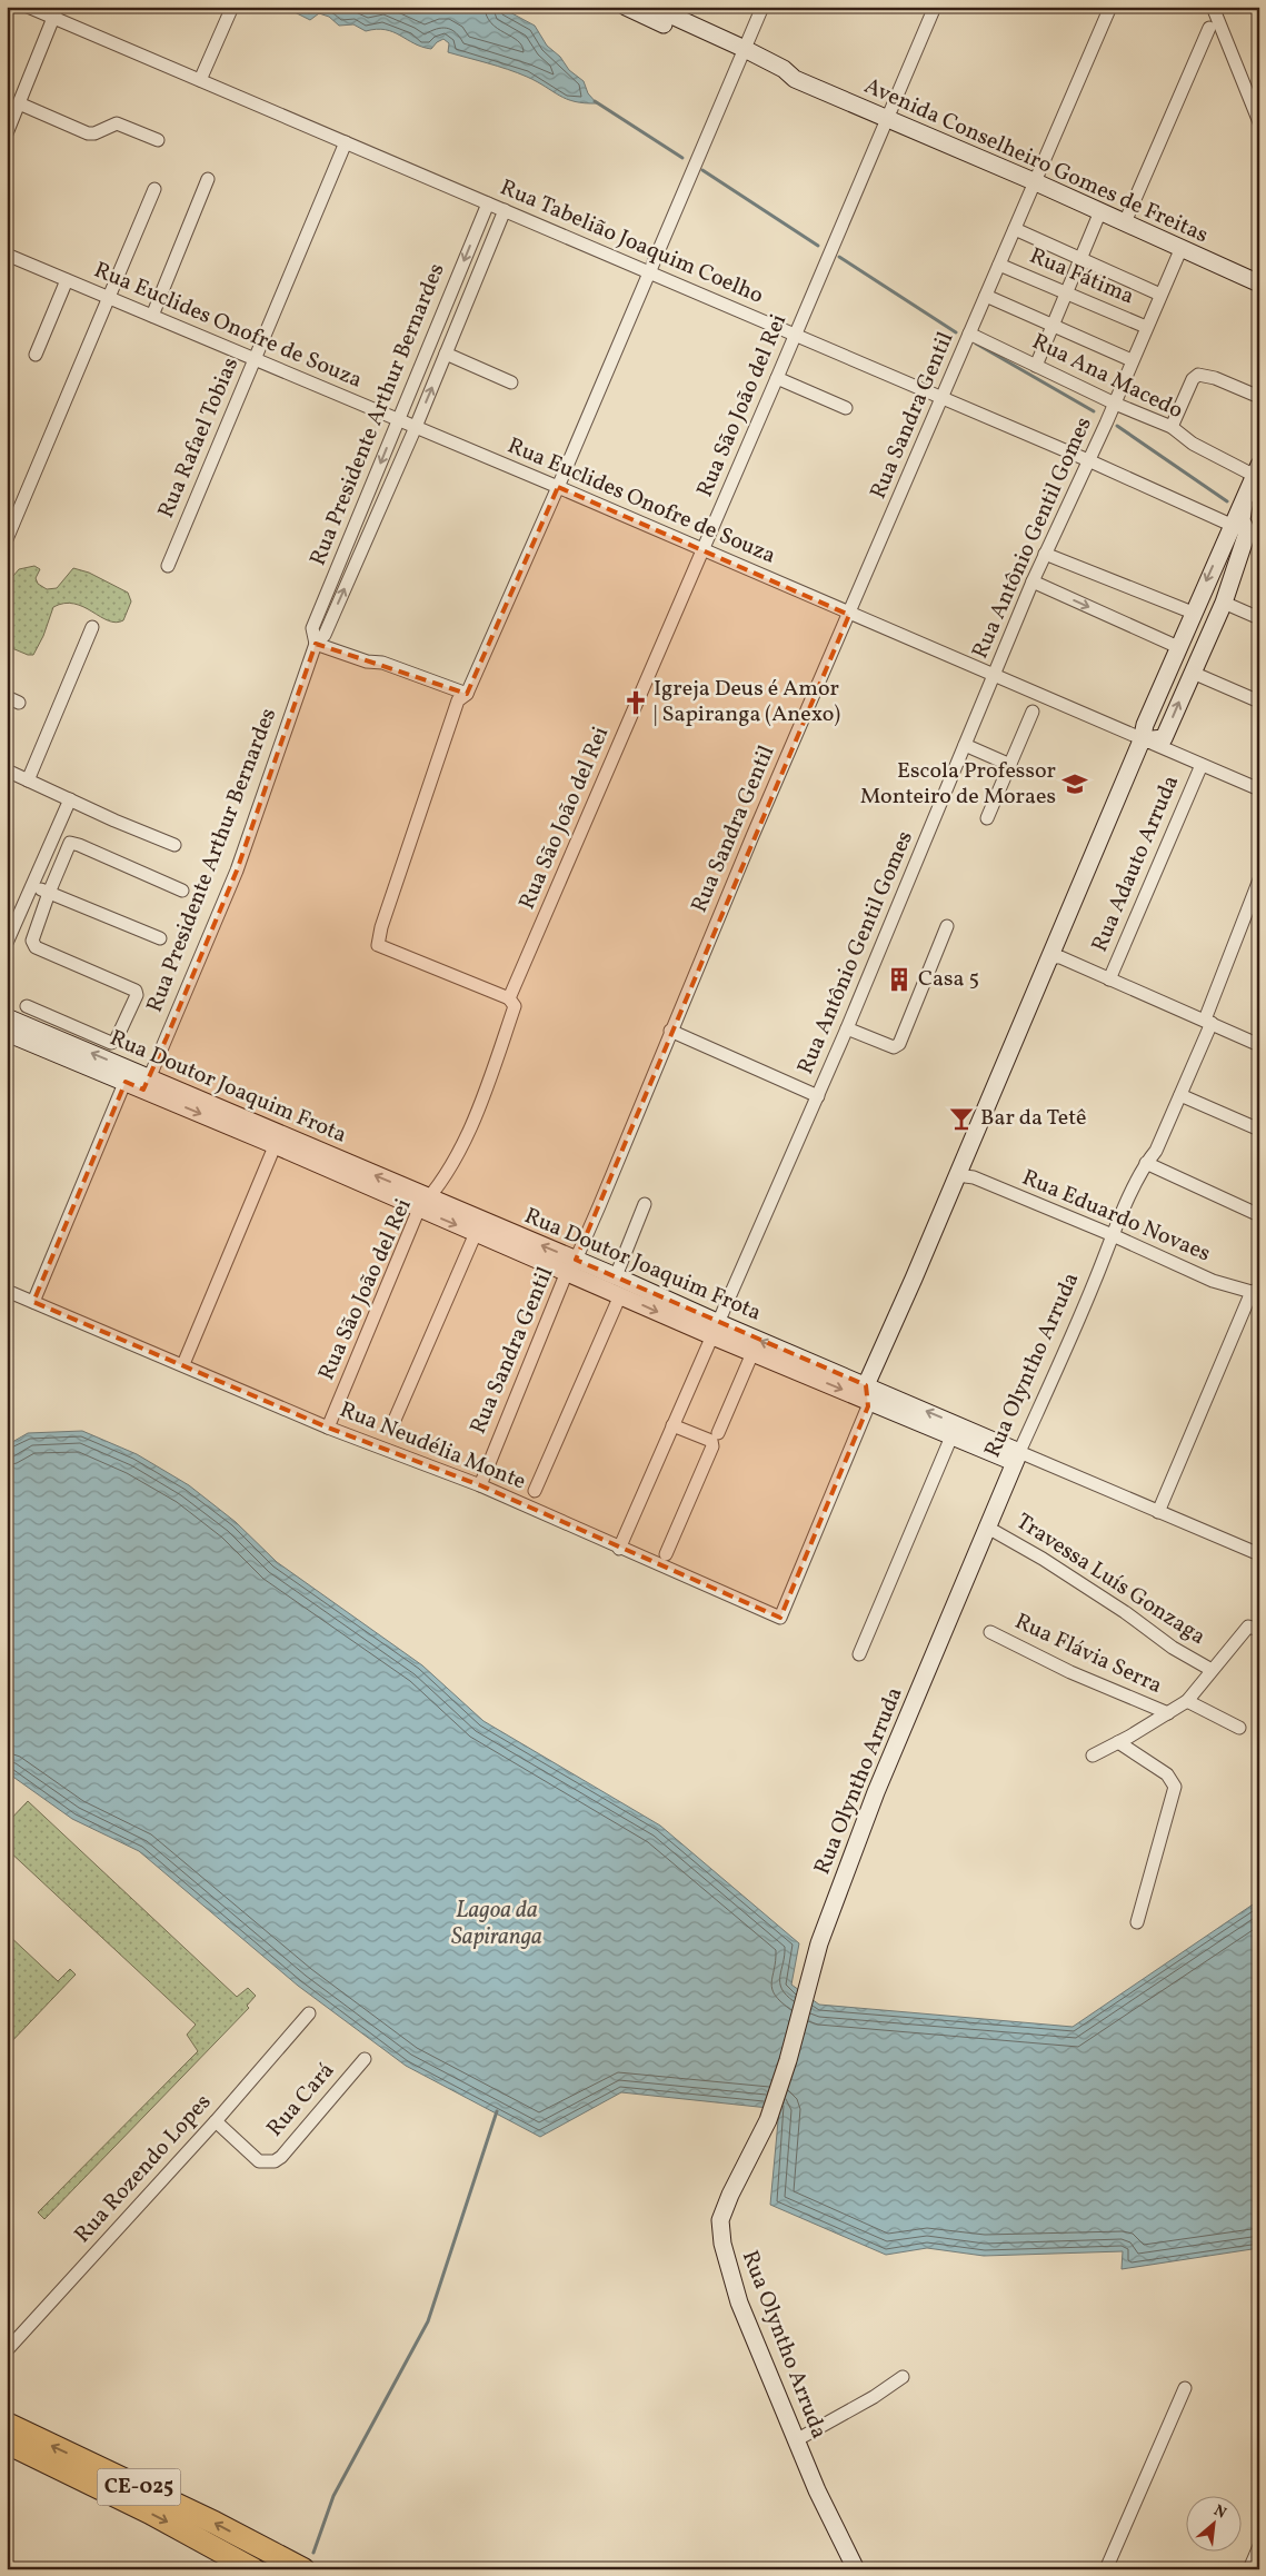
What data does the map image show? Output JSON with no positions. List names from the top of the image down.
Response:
{
  "streets": {
    "highway": ["CE-025"],
    "street": [
      "Avenida Conselheiro Gomes de Freitas",
      "Rua Tabelião Joaquim Coelho",
      "Rua Fátima",
      "Rua Euclides Onofre de Souza",
      "Rua Ana Macedo",
      "Rua São João del Rei",
      "Rua Presidente Arthur Bernardes",
      "Rua Sandra Gentil",
      "Rua Rafael Tobias",
      "Rua Antônio Gentil Gomes",
      "Rua Adauto Arruda",
      "Rua Doutor Joaquim Frota",
      "Rua Eduardo Novaes",
      "Rua Olyntho Arruda",
      "Rua Neudélia Monte",
      "Travessa Luís Gonzaga",
      "Rua Flávia Serra",
      "Rua Cará",
      "Rua Rozendo Lopes"
    ]
  },
  "crossings": [
    ["Avenida Conselheiro Gomes de Freitas", "Rua São João del Rei"],
    ["Avenida Conselheiro Gomes de Freitas", "Rua Sandra Gentil"],
    ["Avenida Conselheiro Gomes de Freitas", "Rua Antônio Gentil Gomes"],
    ["Rua Tabelião Joaquim Coelho", "Rua São João del Rei"],
    ["Rua Tabelião Joaquim Coelho", "Rua Presidente Arthur Bernardes"],
    ["Rua Tabelião Joaquim Coelho", "Rua Sandra Gentil"],
    ["Rua Tabelião Joaquim Coelho", "Rua Rafael Tobias"],
    ["Rua Tabelião Joaquim Coelho", "Rua Antônio Gentil Gomes"],
    ["Rua Fátima", "Rua Sandra Gentil"],
    ["Rua Fátima", "Rua Antônio Gentil Gomes"],
    ["Rua Euclides Onofre de Souza", "Rua São João del Rei"],
    ["Rua Euclides Onofre de Souza", "Rua Presidente Arthur Bernardes"],
    ["Rua Euclides Onofre de Souza", "Rua Sandra Gentil"],
    ["Rua Euclides Onofre de Souza", "Rua Rafael Tobias"],
    ["Rua Euclides Onofre de Souza", "Rua Antônio Gentil Gomes"],
    ["Rua Euclides Onofre de Souza", "Rua Adauto Arruda"],
    ["Rua Ana Macedo", "Rua Sandra Gentil"],
    ["Rua Ana Macedo", "Rua Antônio Gentil Gomes"],
    ["Rua São João del Rei", "Rua Doutor Joaquim Frota"],
    ["Rua São João del Rei", "Rua Neudélia Monte"],
    ["Rua Presidente Arthur Bernardes", "Rua Doutor Joaquim Frota"],
    ["Rua Sandra Gentil", "Rua Doutor Joaquim Frota"],
    ["Rua Sandra Gentil", "Rua Neudélia Monte"],
    ["Rua Antônio Gentil Gomes", "Rua Doutor Joaquim Frota"],
    ["Rua Antônio Gentil Gomes", "Rua Neudélia Monte"],
    ["Rua Doutor Joaquim Frota", "Rua Olyntho Arruda"],
    ["Rua Doutor Joaquim Frota", "Rua Neudélia Monte"],
    ["Rua Eduardo Novaes", "Rua Olyntho Arruda"],
    ["Rua Olyntho Arruda", "Travessa Luís Gonzaga"],
    ["Rua Cará", "Rua Rozendo Lopes"]
  ],
  "water": ["Lagoa da Sapiranga"],
  "places": {
    "church": ["Igreja Deus é Amor | Sapiranga (Anexo)"],
    "school or university": ["Escola Professor Monteiro de Moraes"],
    "building": ["Casa 5"],
    "bar": ["Bar da Tetê"]
  },
  "north": "top right"
}
